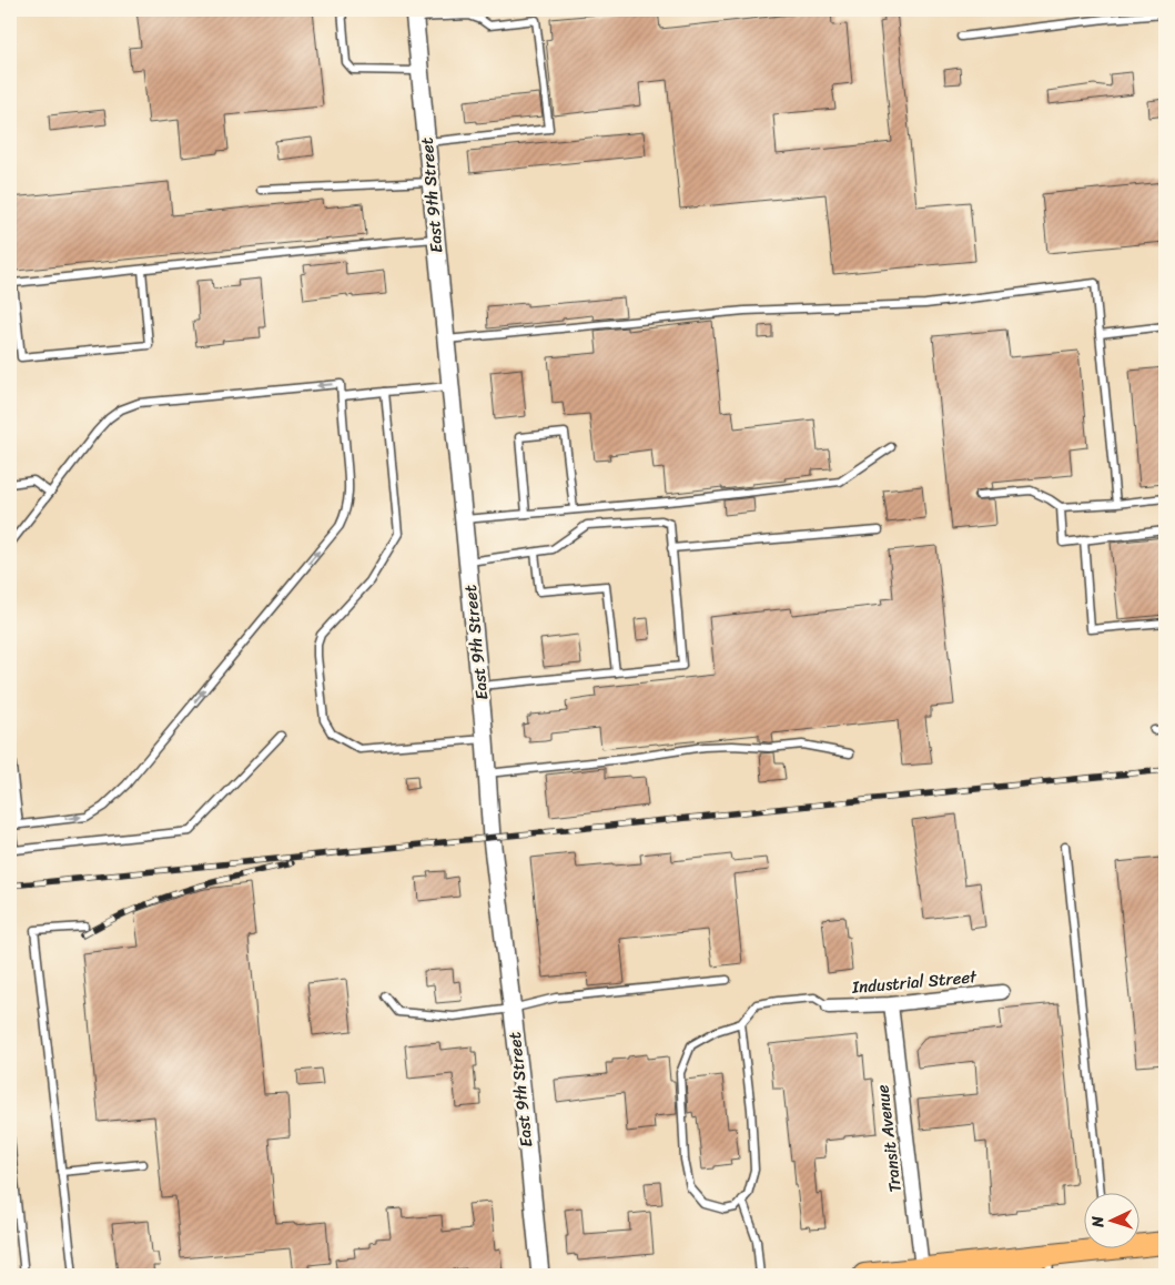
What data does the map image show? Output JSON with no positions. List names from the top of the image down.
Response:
{
  "streets": {
    "street": ["East 9th Street", "Industrial Street", "Transit Avenue"]
  },
  "crossings": [
    ["Industrial Street", "Transit Avenue"]
  ],
  "north": "left"
}
